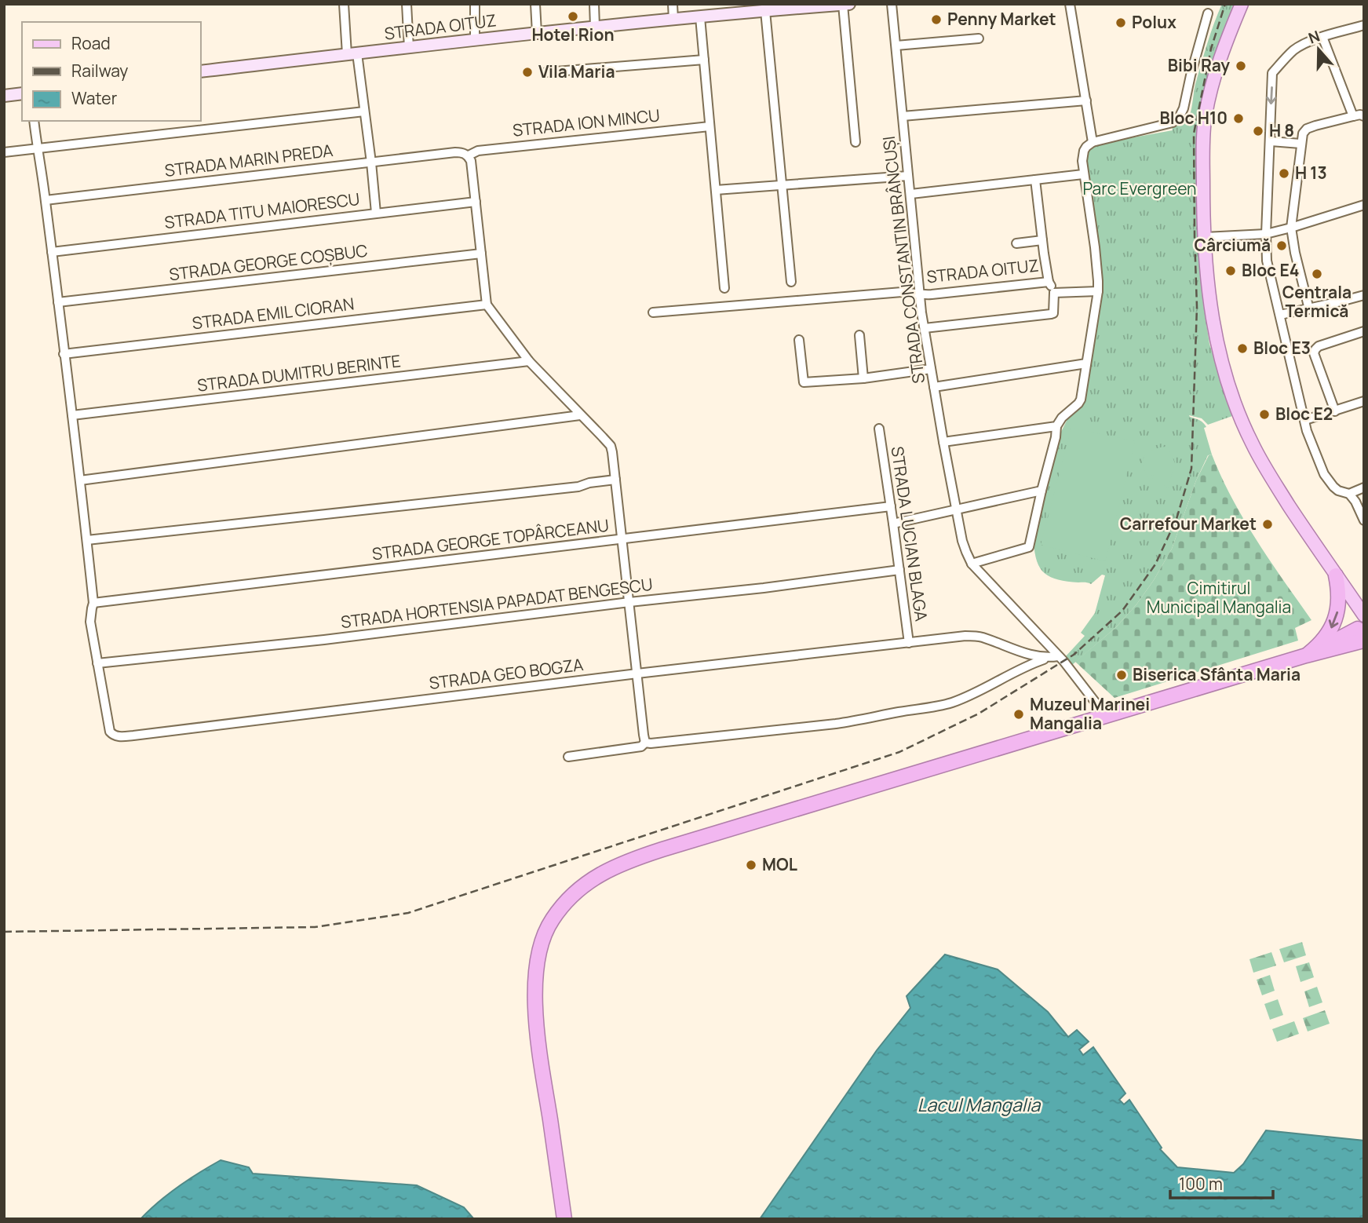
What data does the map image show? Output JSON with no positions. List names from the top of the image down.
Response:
{
  "streets": {
    "main road": ["STRADA OITUZ"],
    "street": [
      "STRADA ION MINCU",
      "STRADA MARIN PREDA",
      "STRADA TITU MAIORESCU",
      "STRADA CONSTANTIN BRÂNCUȘI",
      "STRADA GEORGE COȘBUC",
      "STRADA EMIL CIORAN",
      "STRADA DUMITRU BERINTE",
      "STRADA LUCIAN BLAGA",
      "STRADA GEORGE TOPÂRCEANU",
      "STRADA HORTENSIA PAPADAT BENGESCU",
      "STRADA GEO BOGZA"
    ]
  },
  "crossings": [
    ["STRADA OITUZ", "STRADA CONSTANTIN BRÂNCUȘI"],
    ["STRADA ION MINCU", "STRADA MARIN PREDA"],
    ["STRADA LUCIAN BLAGA", "STRADA GEORGE TOPÂRCEANU"],
    ["STRADA LUCIAN BLAGA", "STRADA HORTENSIA PAPADAT BENGESCU"],
    ["STRADA LUCIAN BLAGA", "STRADA GEO BOGZA"],
    ["STRADA HORTENSIA PAPADAT BENGESCU", "STRADA GEO BOGZA"]
  ],
  "water": ["Lacul Mangalia"],
  "parks": ["Parc Evergreen", "Cimitirul Municipal Mangalia"],
  "places": [
    "Hotel Rion",
    "Penny Market",
    "Polux",
    "Bibi Ray",
    "Vila Maria",
    "Bloc H10",
    "H 8",
    "H 13",
    "Cârciumă",
    "Bloc E4",
    "Centrala Termică",
    "Bloc E3",
    "Bloc E2",
    "Carrefour Market",
    "Biserica Sfânta Maria",
    "Muzeul Marinei Mangalia",
    "MOL"
  ],
  "legend": ["Road", "Railway", "Water"],
  "scale_bar": "100 m",
  "north": "top"
}
